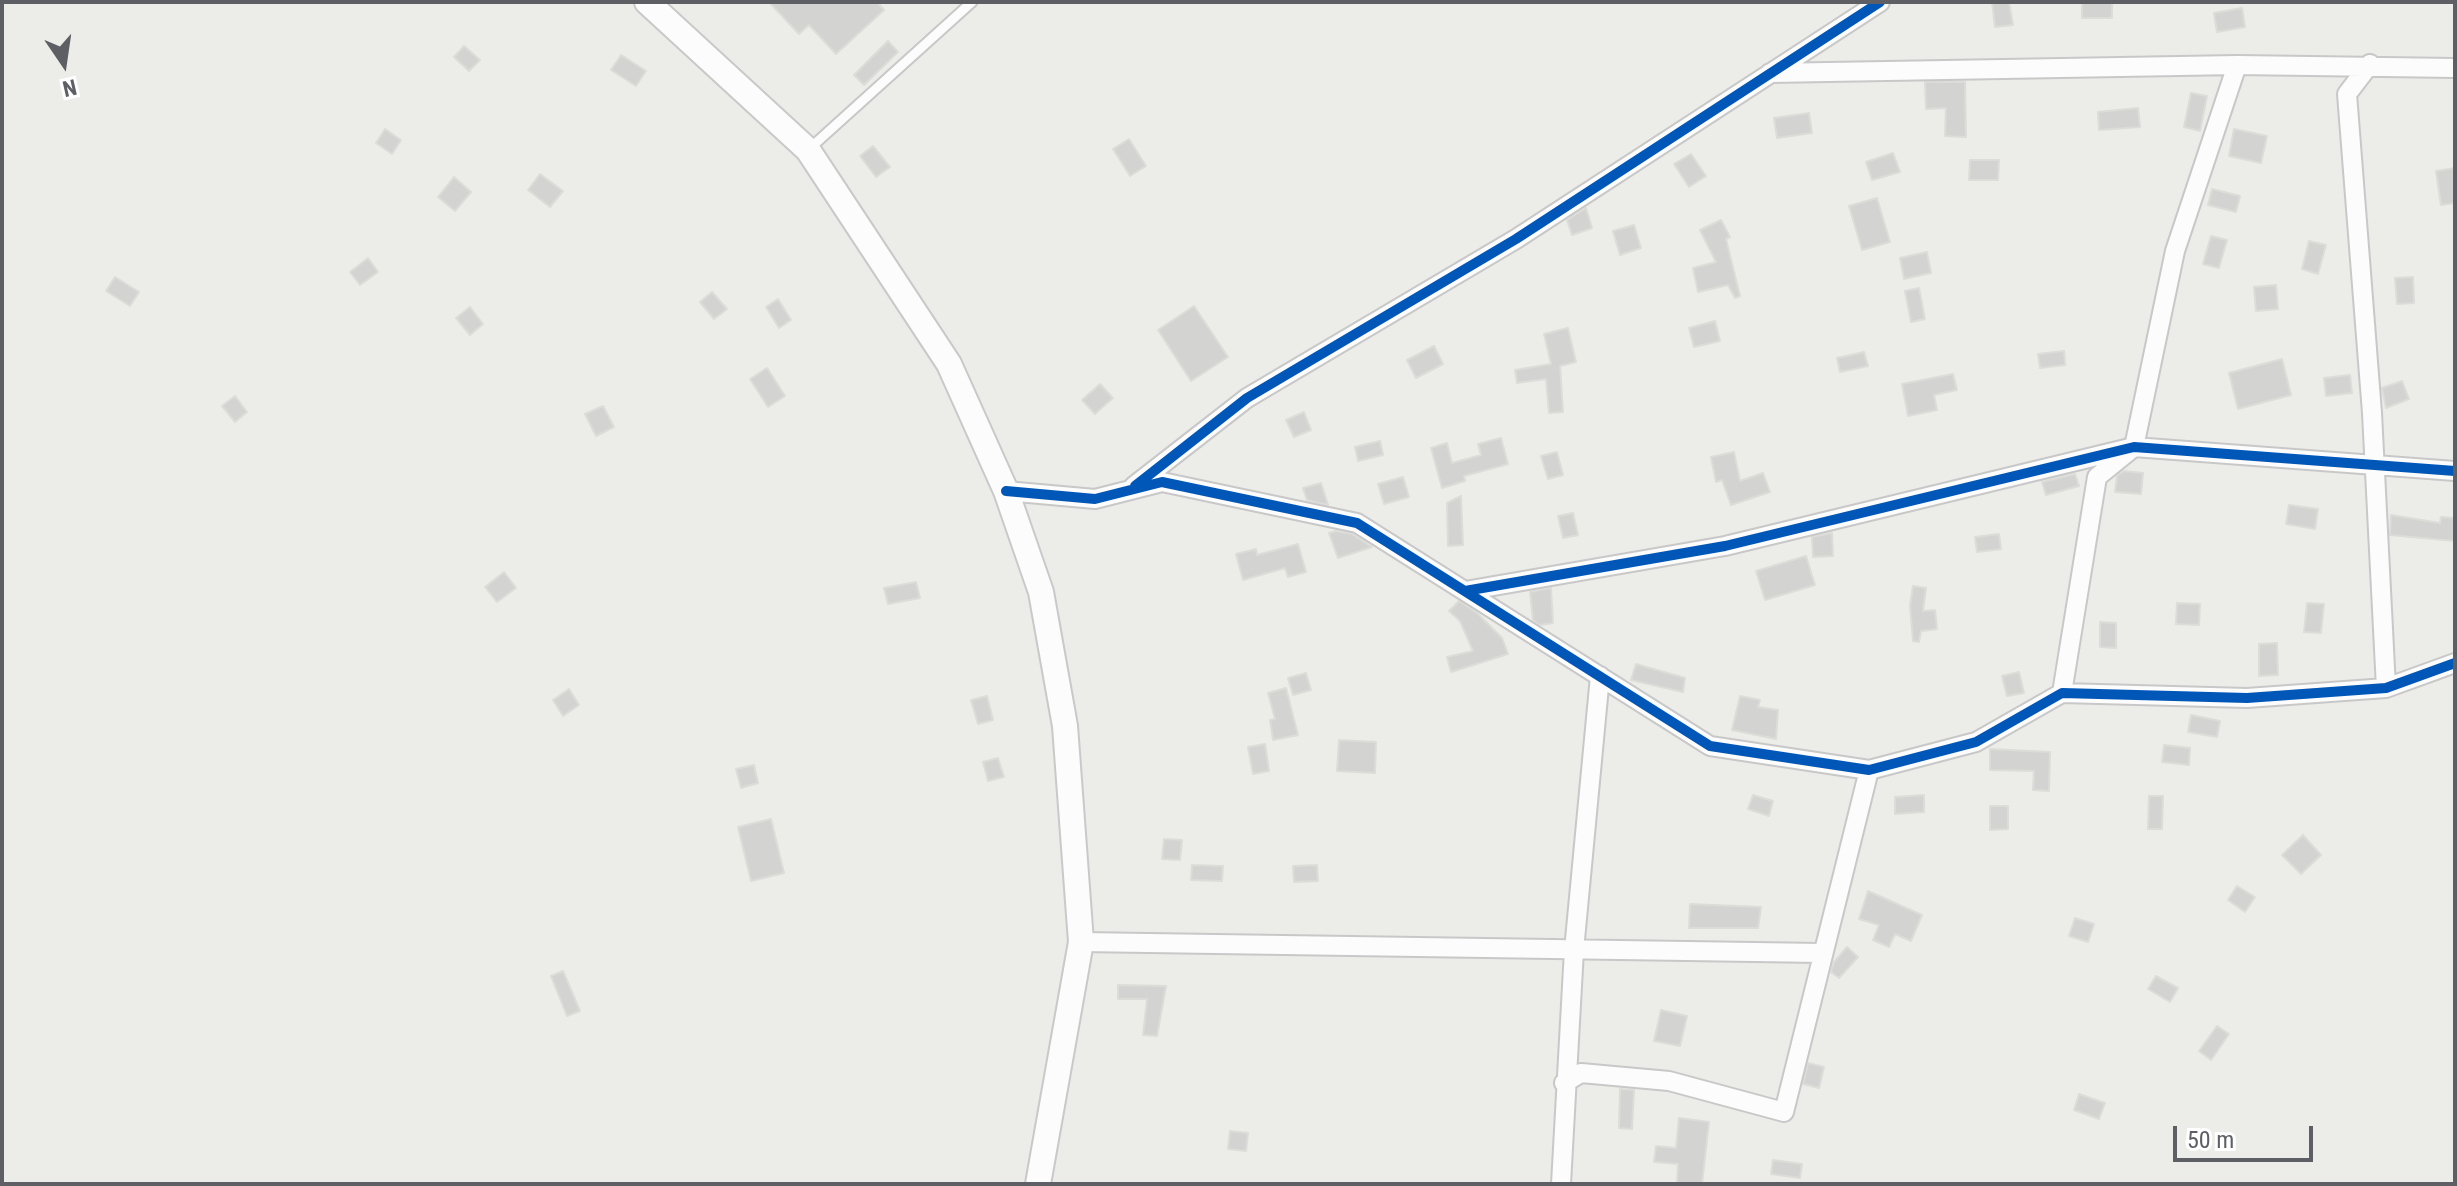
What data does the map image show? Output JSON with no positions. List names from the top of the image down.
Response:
{
  "scale_bar": "50 m",
  "north": "bottom"
}
